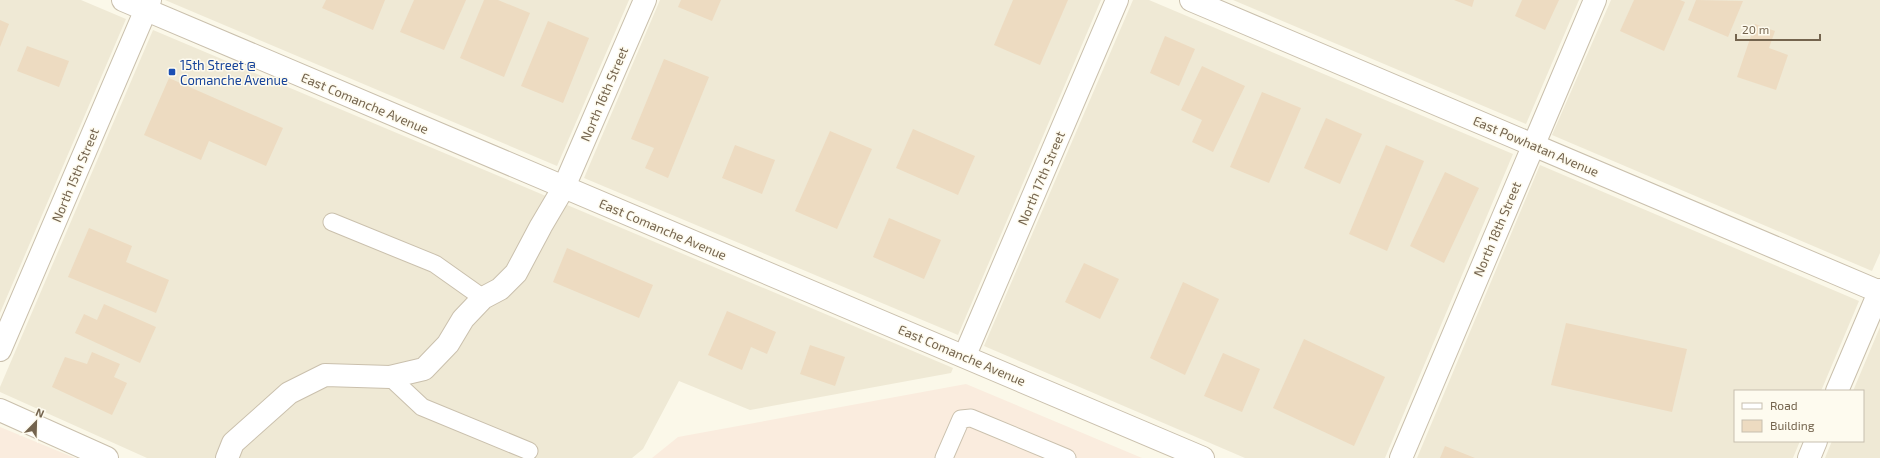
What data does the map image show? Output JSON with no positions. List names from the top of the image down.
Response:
{
  "streets": {
    "street": [
      "North 16th Street",
      "East Comanche Avenue",
      "East Powhatan Avenue",
      "North 15th Street",
      "North 17th Street",
      "North 18th Street"
    ]
  },
  "crossings": [
    ["North 16th Street", "East Comanche Avenue"],
    ["East Comanche Avenue", "North 15th Street"],
    ["East Comanche Avenue", "North 17th Street"],
    ["East Powhatan Avenue", "North 18th Street"]
  ],
  "places": {
    "transit": ["15th Street @ Comanche Avenue"]
  },
  "legend": ["Road", "Building"],
  "scale_bar": "20 m",
  "north": "top right"
}
